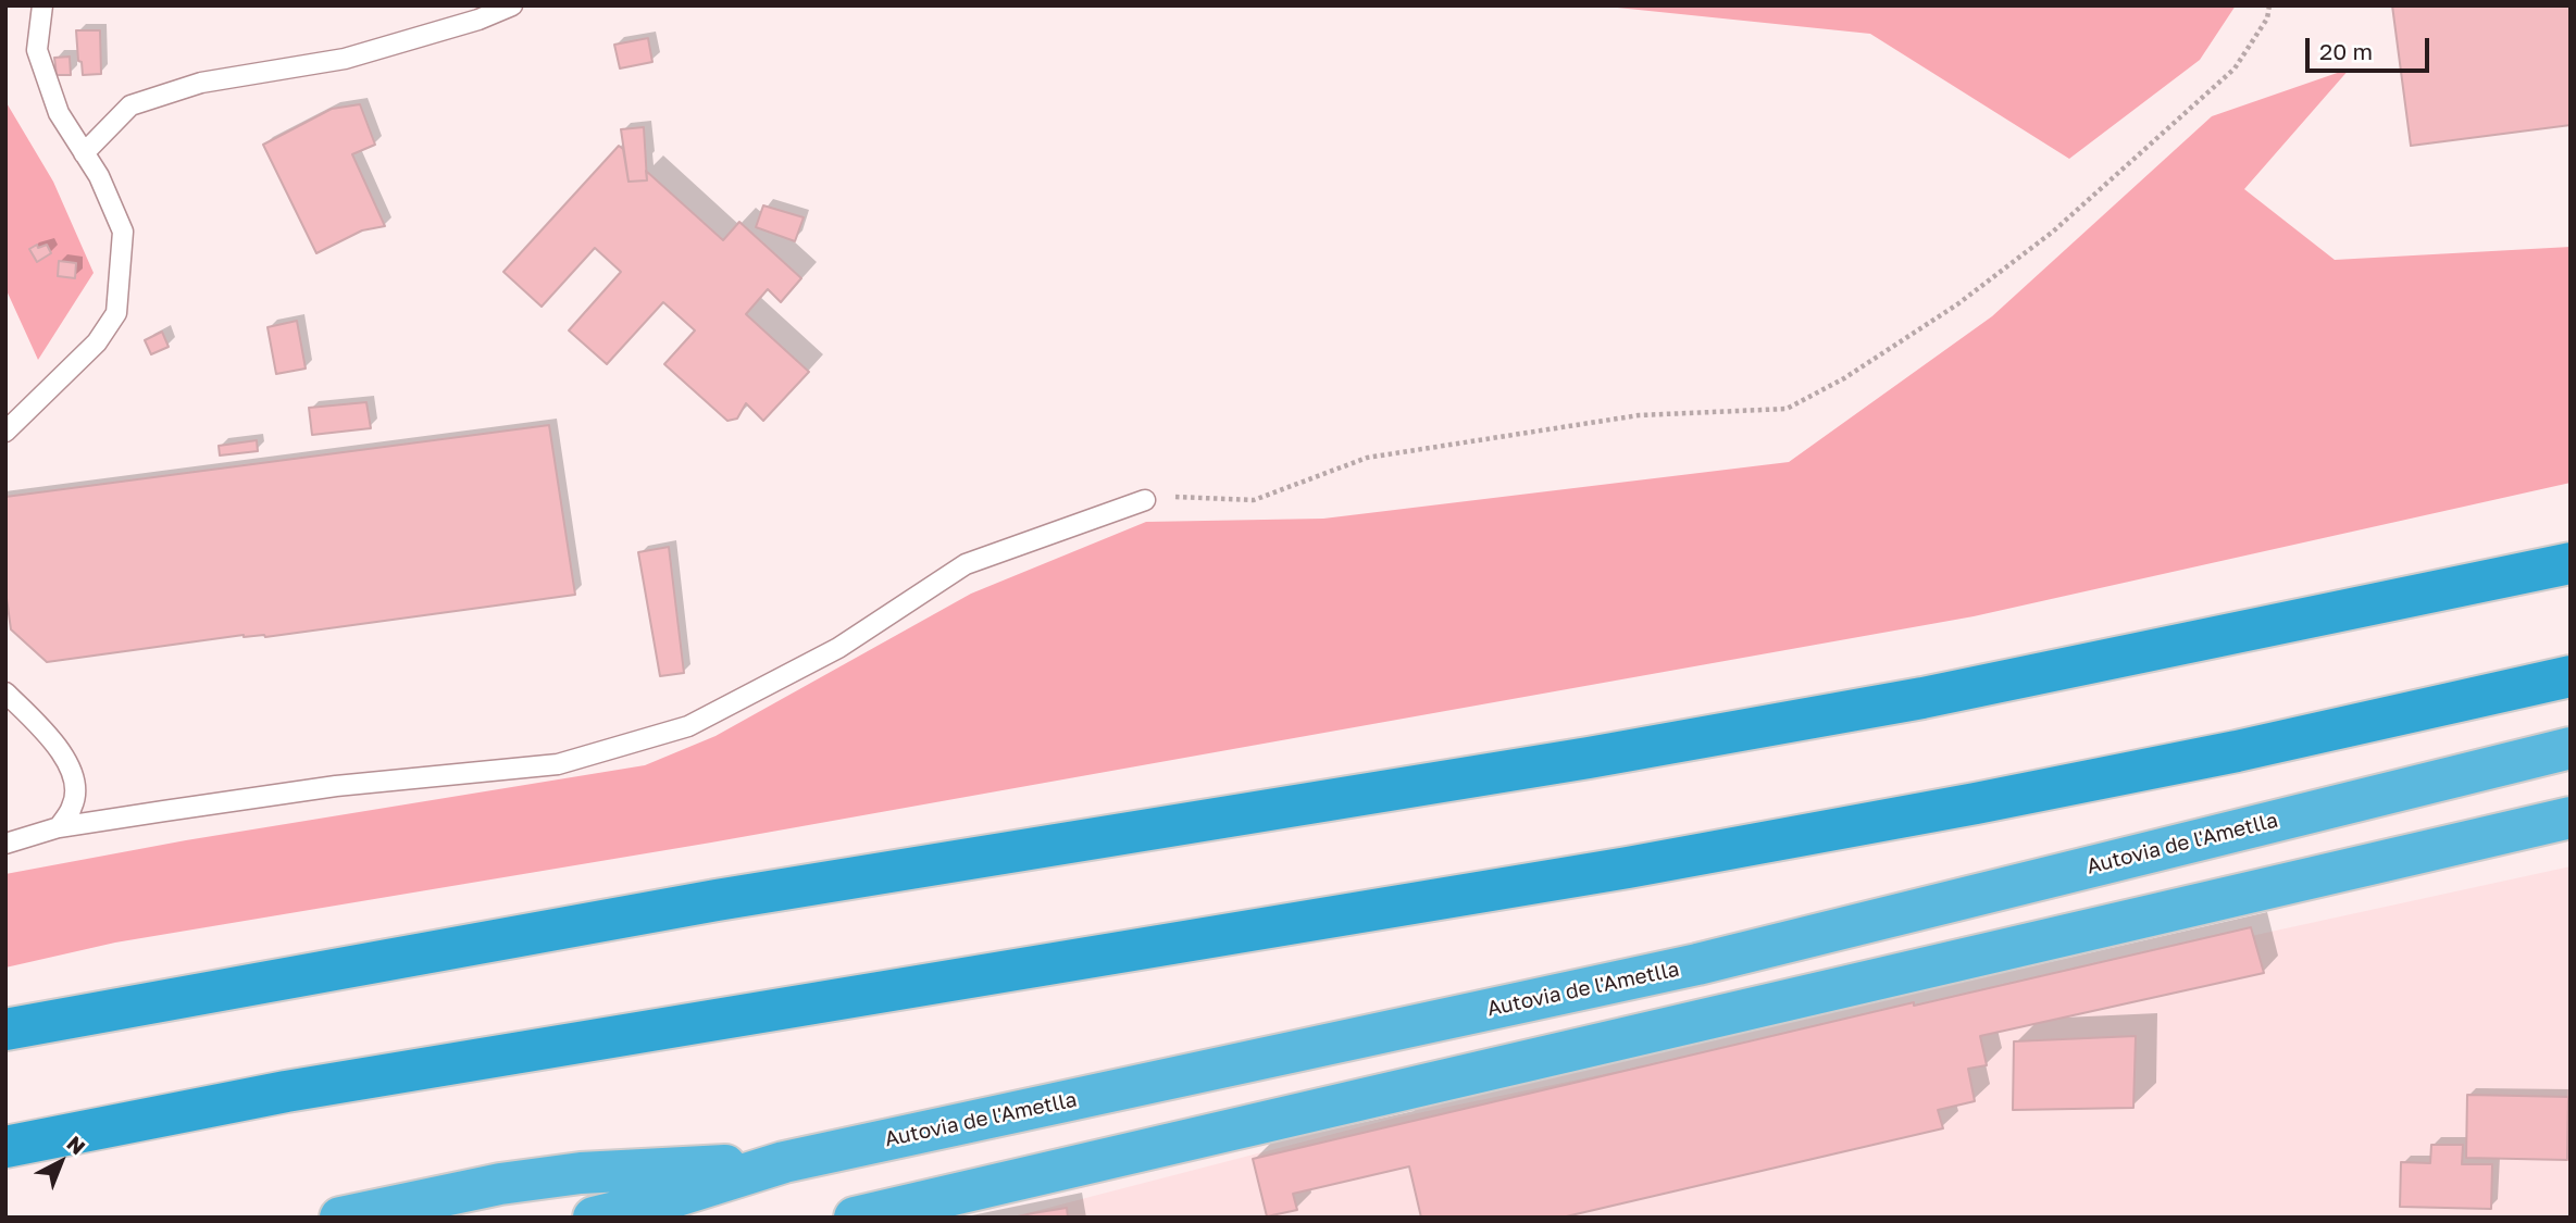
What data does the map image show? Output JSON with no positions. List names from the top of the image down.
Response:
{
  "streets": {
    "highway": ["Autovia de l'Ametlla"]
  },
  "scale_bar": "20 m",
  "north": "top right"
}
